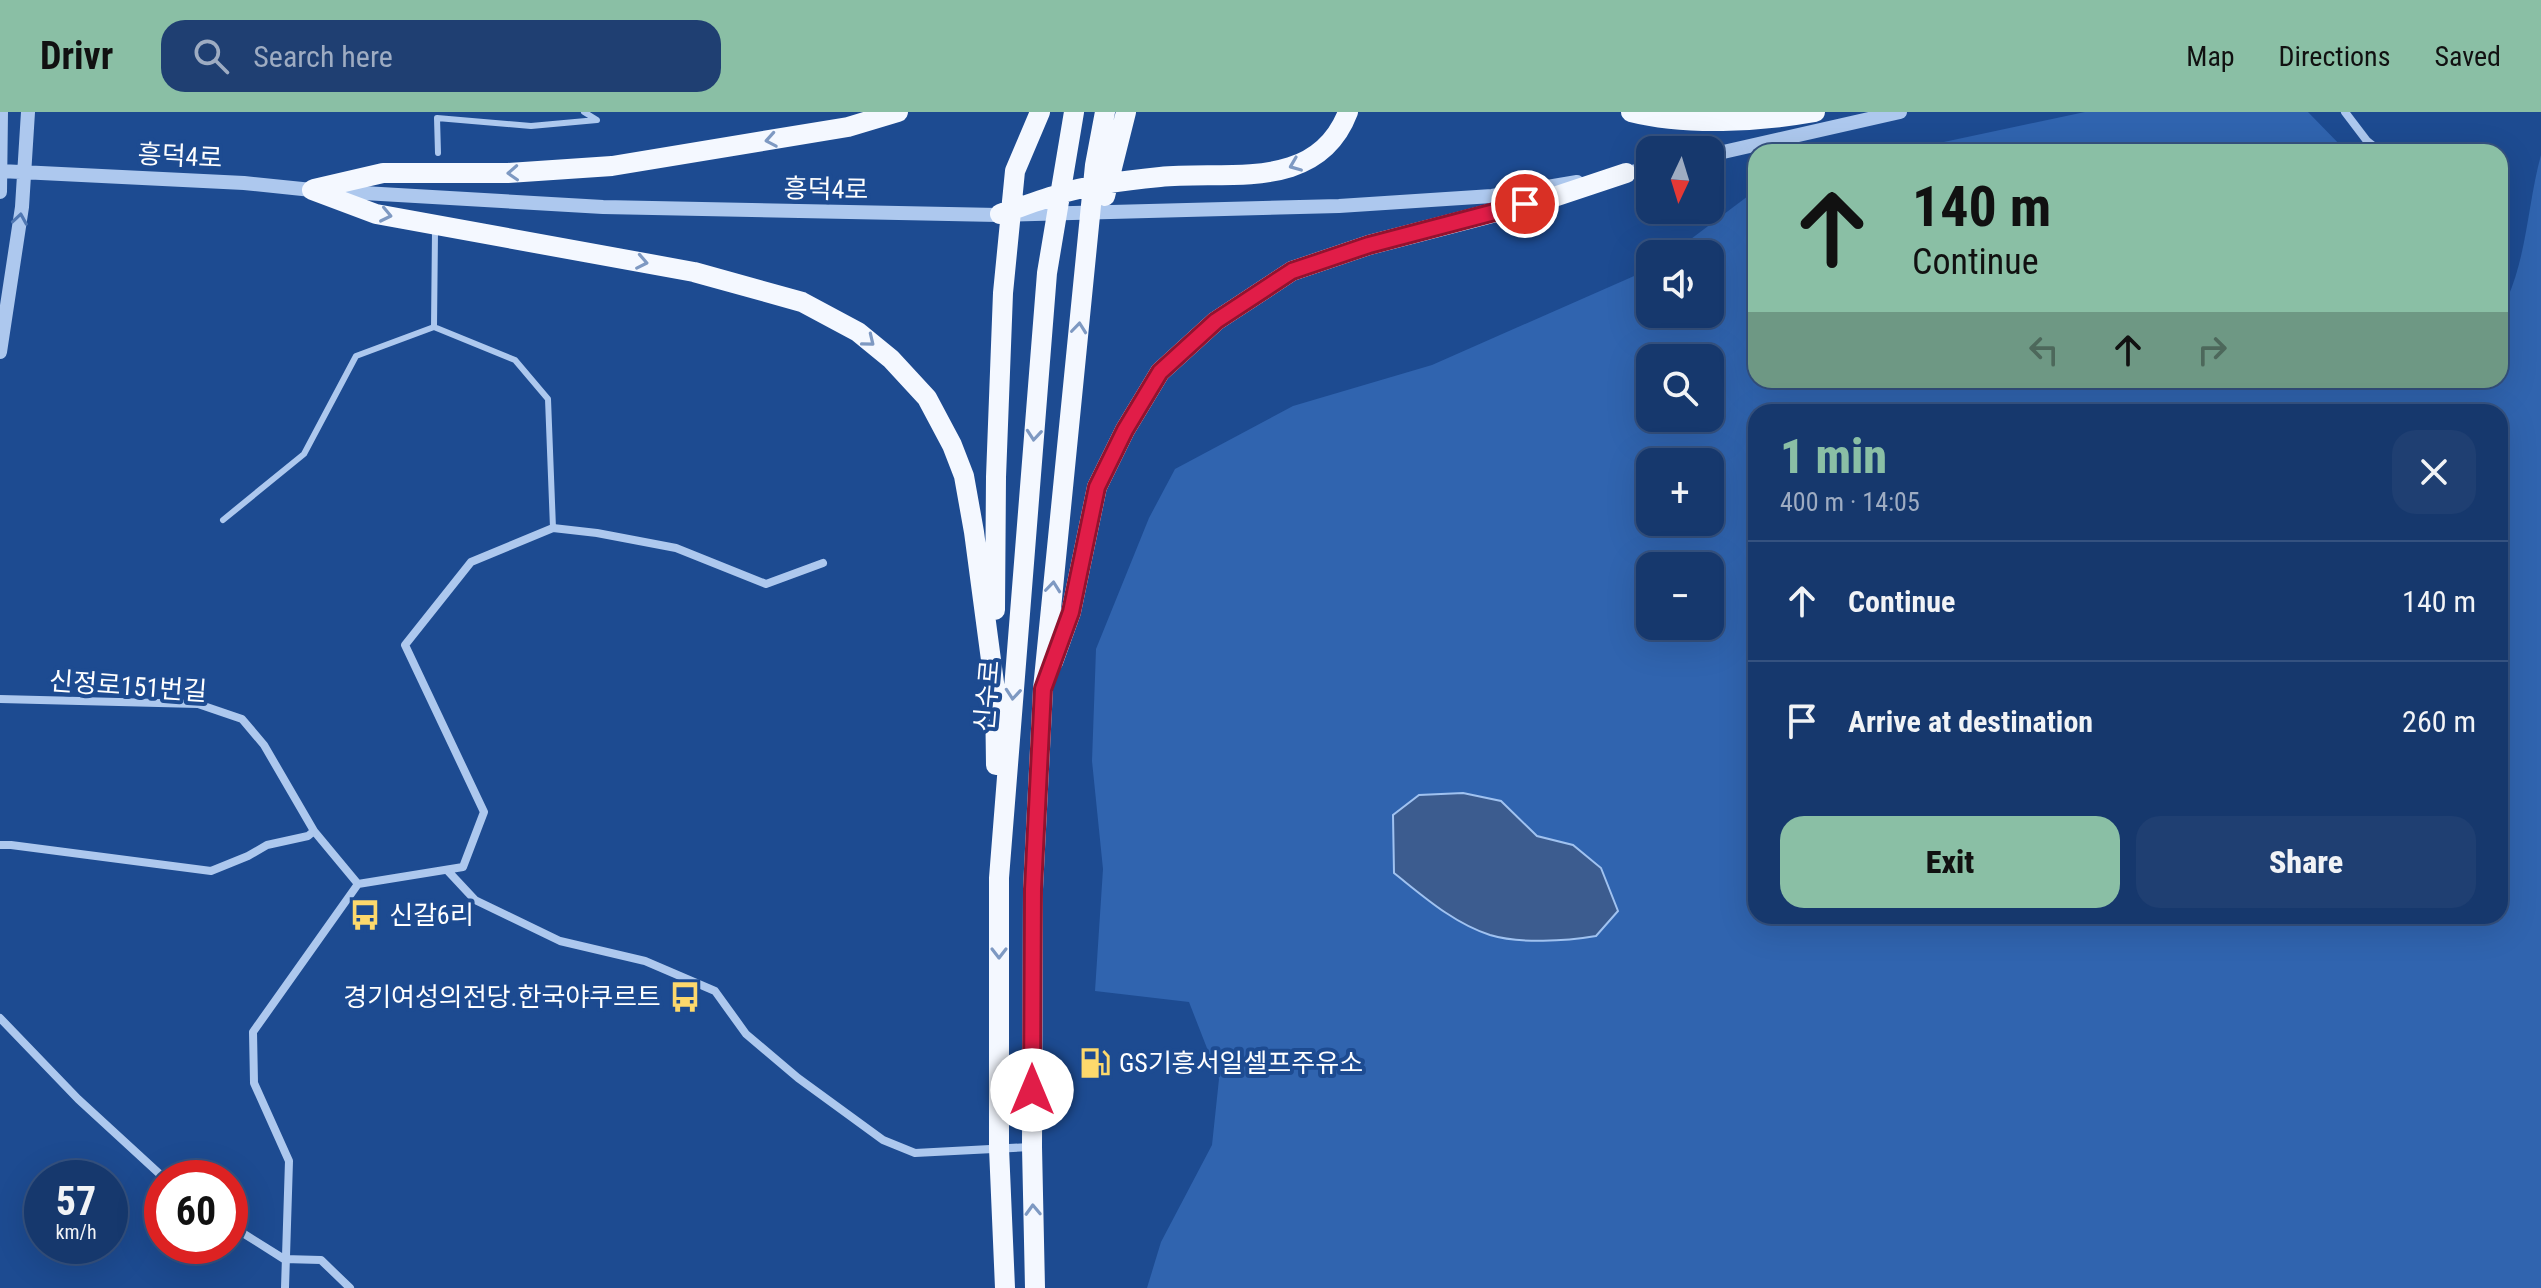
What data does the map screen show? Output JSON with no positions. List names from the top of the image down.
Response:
{
  "streets": {
    "main road": ["신수로"],
    "street": ["흥덕4로", "신정로151번길"]
  },
  "places": {
    "bus stop": ["신갈6리", "경기여성의전당.한국야쿠르트"],
    "fuel station": ["GS기흥서일셀프주유소"]
  },
  "north": "bottom",
  "page": {
    "header": "Drivr",
    "search": "Search here",
    "nav": ["Map", "Directions", "Saved"],
    "map_buttons": ["+", "−"],
    "turn": ["140 m", "Continue"],
    "heading": ["1 min", "400 m · 14:05"],
    "list": [
      {
        "name": "Continue",
        "value": "140 m"
      },
      {
        "name": "Arrive at destination",
        "value": "260 m"
      }
    ],
    "buttons": ["Exit", "Share"],
    "speed": "57 km/h",
    "limit": "60"
  }
}
